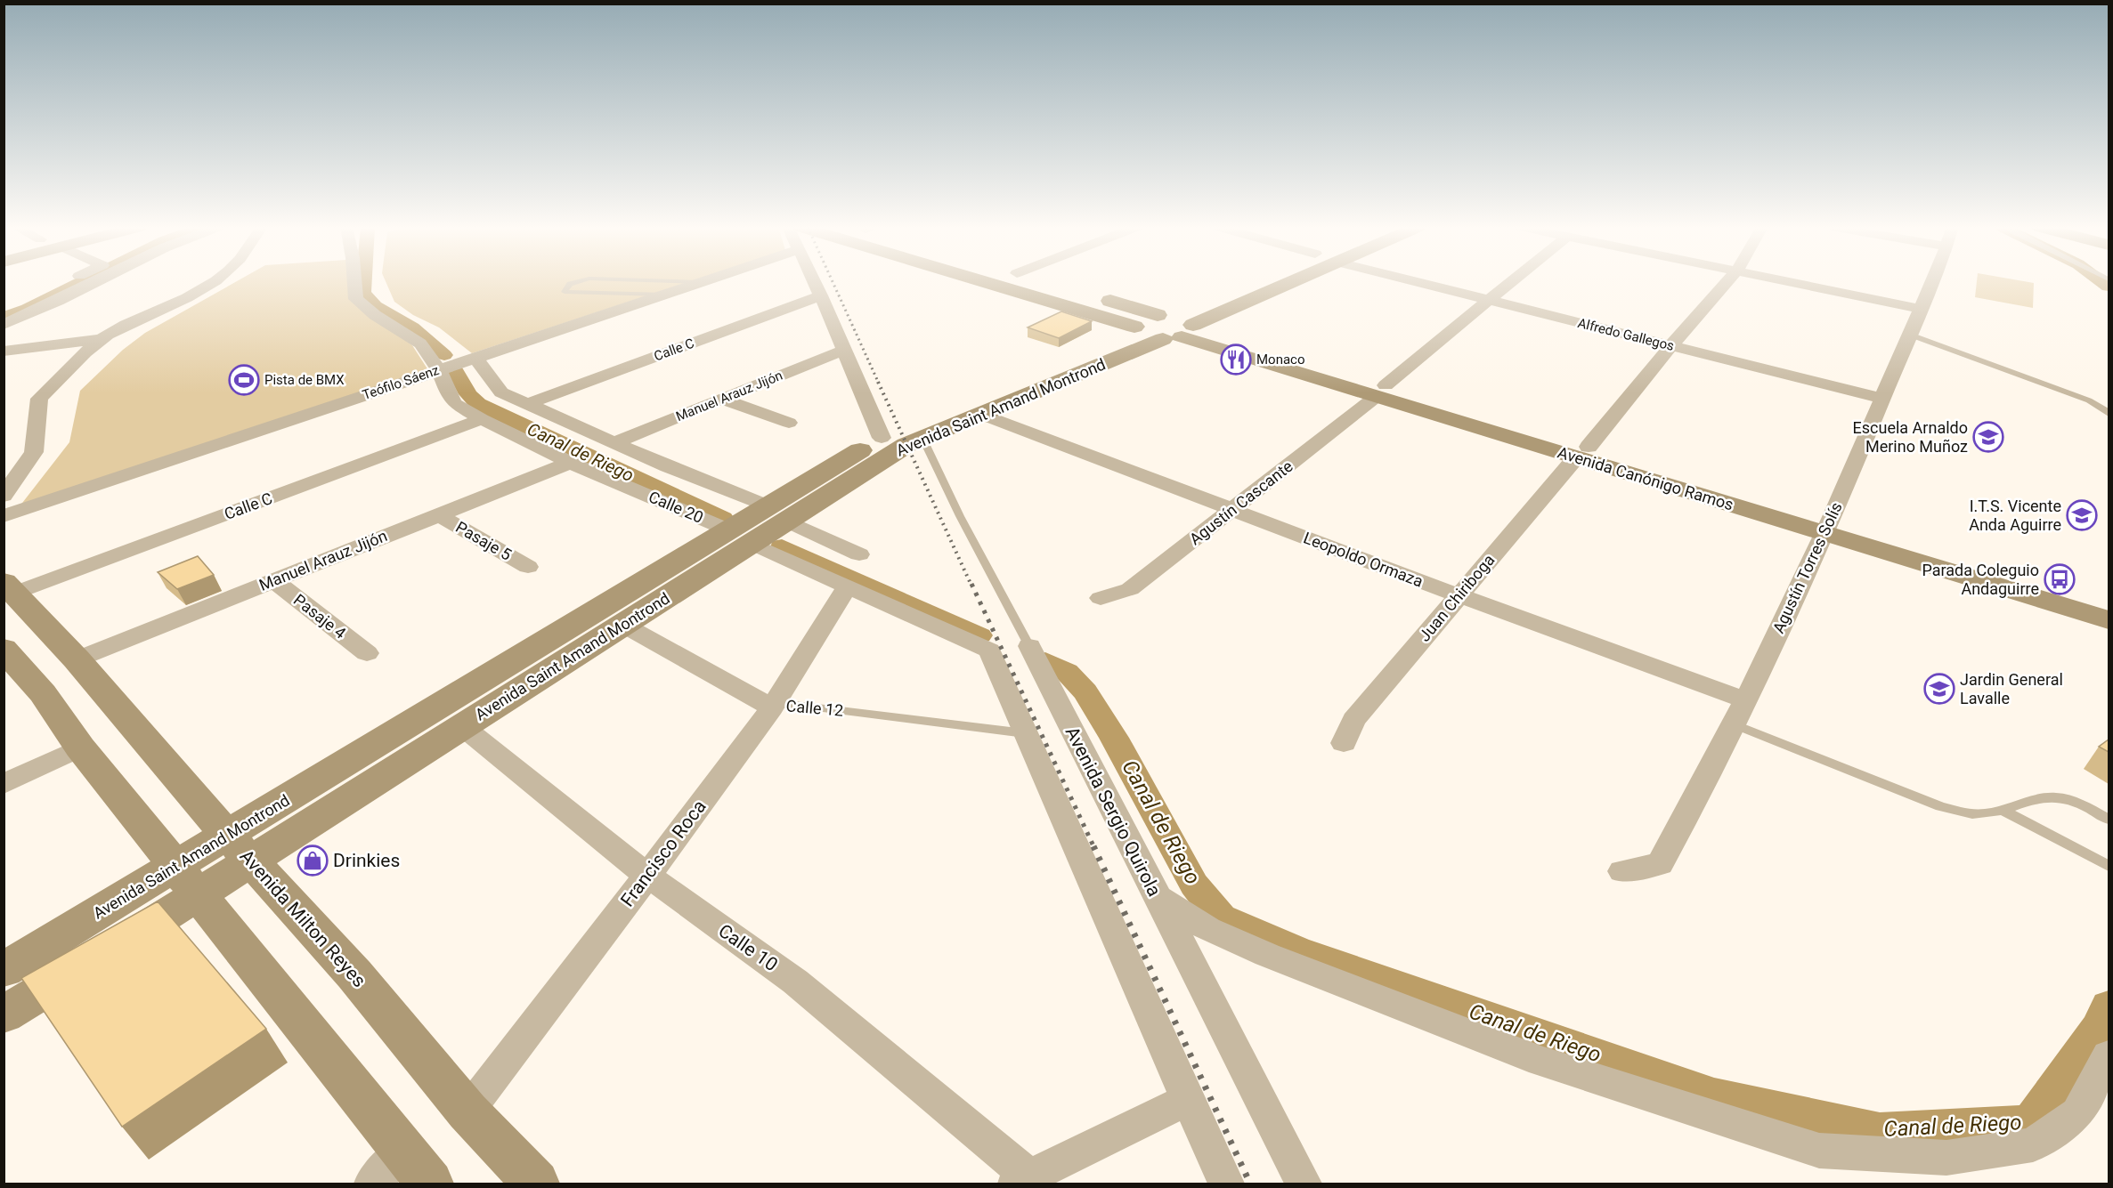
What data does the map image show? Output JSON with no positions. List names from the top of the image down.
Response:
{
  "streets": {
    "street": [
      "Alfredo Gallegos",
      "Calle C",
      "Teófilo Sáenz",
      "Manuel Arauz Jijón",
      "Avenida Saint Amand Montrond",
      "Avenida Canónigo Ramos",
      "Agustín Cascante",
      "Calle 20",
      "Pasaje 5",
      "Leopoldo Ormaza",
      "Agustín Torres Solís",
      "Juan Chiriboga",
      "Pasaje 4",
      "Calle 12",
      "Avenida Sergio Quirola",
      "Francisco Roca",
      "Avenida Milton Reyes",
      "Calle 10"
    ]
  },
  "crossings": [
    ["Alfredo Gallegos", "Agustín Cascante"],
    ["Alfredo Gallegos", "Agustín Torres Solís"],
    ["Alfredo Gallegos", "Juan Chiriboga"],
    ["Calle C", "Calle 20"],
    ["Calle C", "Avenida Milton Reyes"],
    ["Teófilo Sáenz", "Calle 20"],
    ["Manuel Arauz Jijón", "Calle 20"],
    ["Manuel Arauz Jijón", "Pasaje 5"],
    ["Manuel Arauz Jijón", "Pasaje 4"],
    ["Manuel Arauz Jijón", "Avenida Milton Reyes"],
    ["Avenida Saint Amand Montrond", "Avenida Canónigo Ramos"],
    ["Avenida Saint Amand Montrond", "Calle 20"],
    ["Avenida Saint Amand Montrond", "Leopoldo Ormaza"],
    ["Avenida Saint Amand Montrond", "Calle 12"],
    ["Avenida Saint Amand Montrond", "Avenida Sergio Quirola"],
    ["Avenida Saint Amand Montrond", "Avenida Milton Reyes"],
    ["Avenida Saint Amand Montrond", "Calle 10"],
    ["Avenida Canónigo Ramos", "Agustín Cascante"],
    ["Avenida Canónigo Ramos", "Agustín Torres Solís"],
    ["Avenida Canónigo Ramos", "Juan Chiriboga"],
    ["Agustín Cascante", "Leopoldo Ormaza"],
    ["Calle 20", "Calle 12"],
    ["Calle 20", "Francisco Roca"],
    ["Leopoldo Ormaza", "Agustín Torres Solís"],
    ["Leopoldo Ormaza", "Juan Chiriboga"],
    ["Calle 12", "Francisco Roca"],
    ["Francisco Roca", "Avenida Milton Reyes"],
    ["Francisco Roca", "Calle 10"]
  ],
  "water": ["Canal de Riego"],
  "places": {
    "restaurant": ["Monaco"],
    "sports": ["Pista de BMX"],
    "school or university": ["Escuela Arnaldo Merino Muñoz", "I.T.S. Vicente Anda Aguirre", "Jardin General Lavalle"],
    "bus stop": ["Parada Coleguio Andaguirre"],
    "shop": ["Drinkies"]
  }
}
